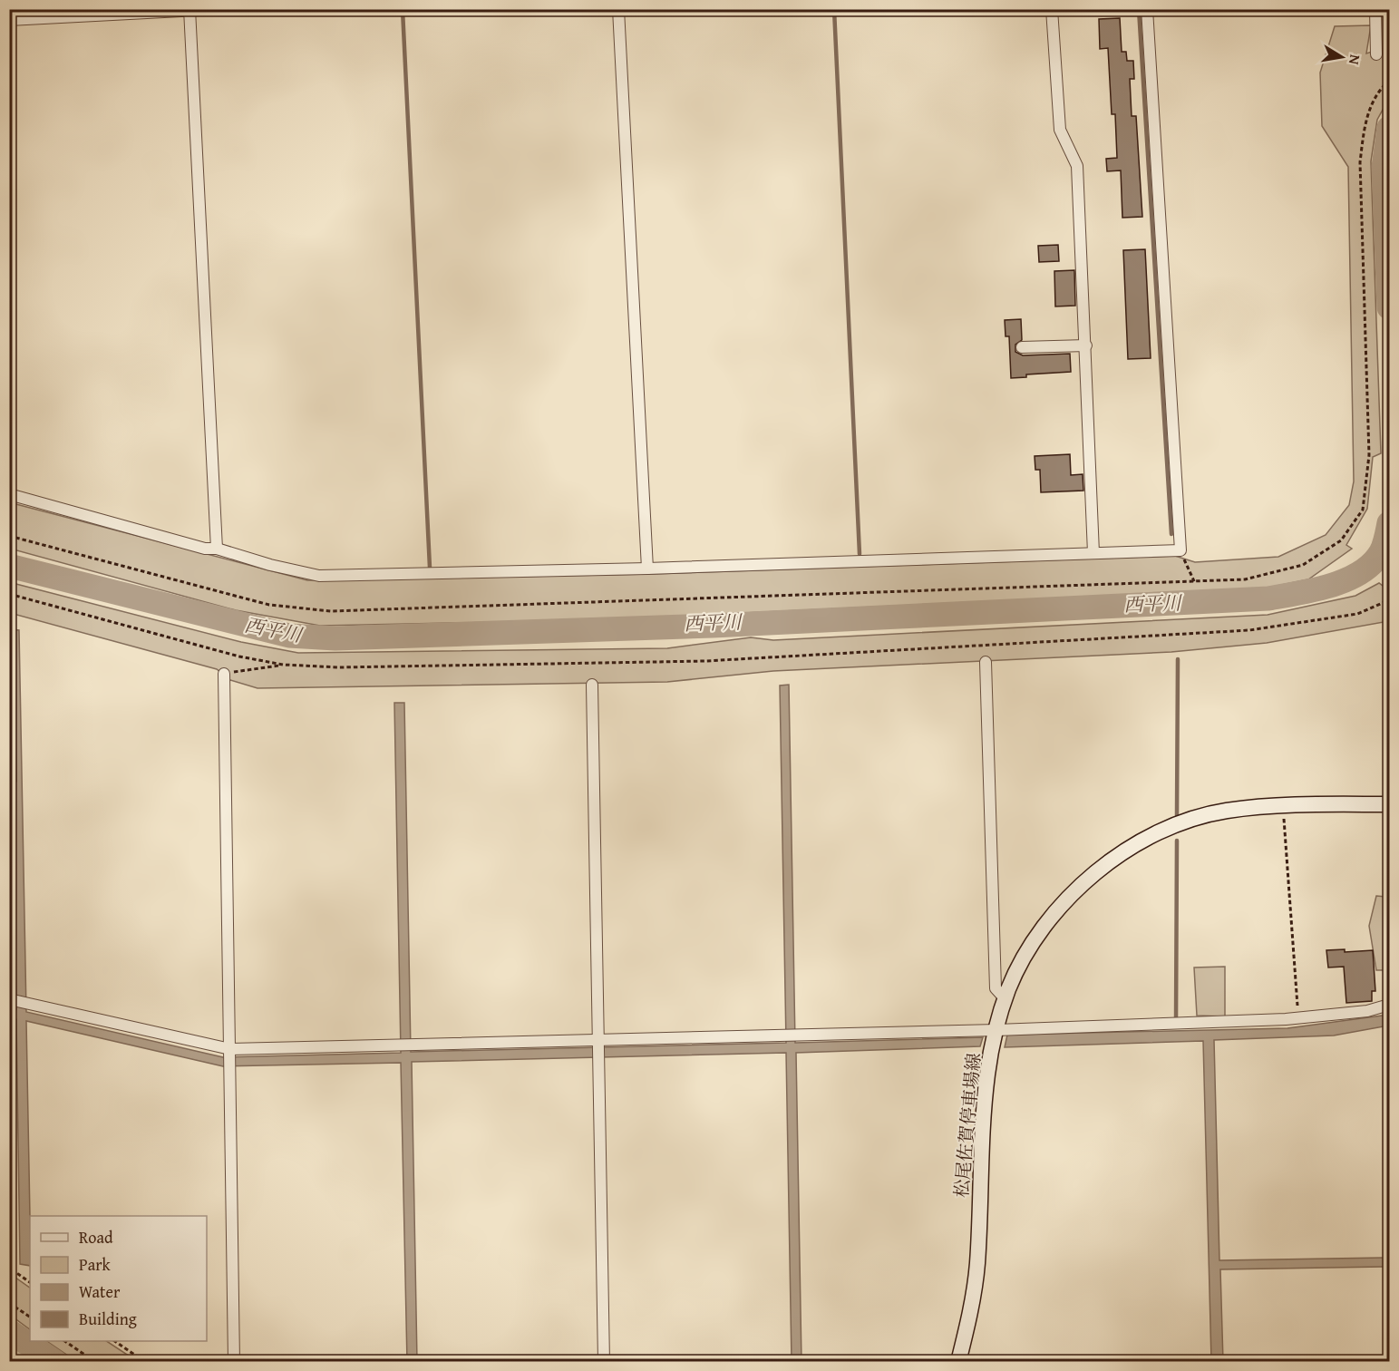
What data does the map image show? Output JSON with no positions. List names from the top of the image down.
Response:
{
  "streets": {
    "main road": ["松尾佐賀停車場線"]
  },
  "water": ["西平川"],
  "legend": [
    "Road",
    "Park",
    "Water",
    "Building"
  ],
  "north": "right"
}
